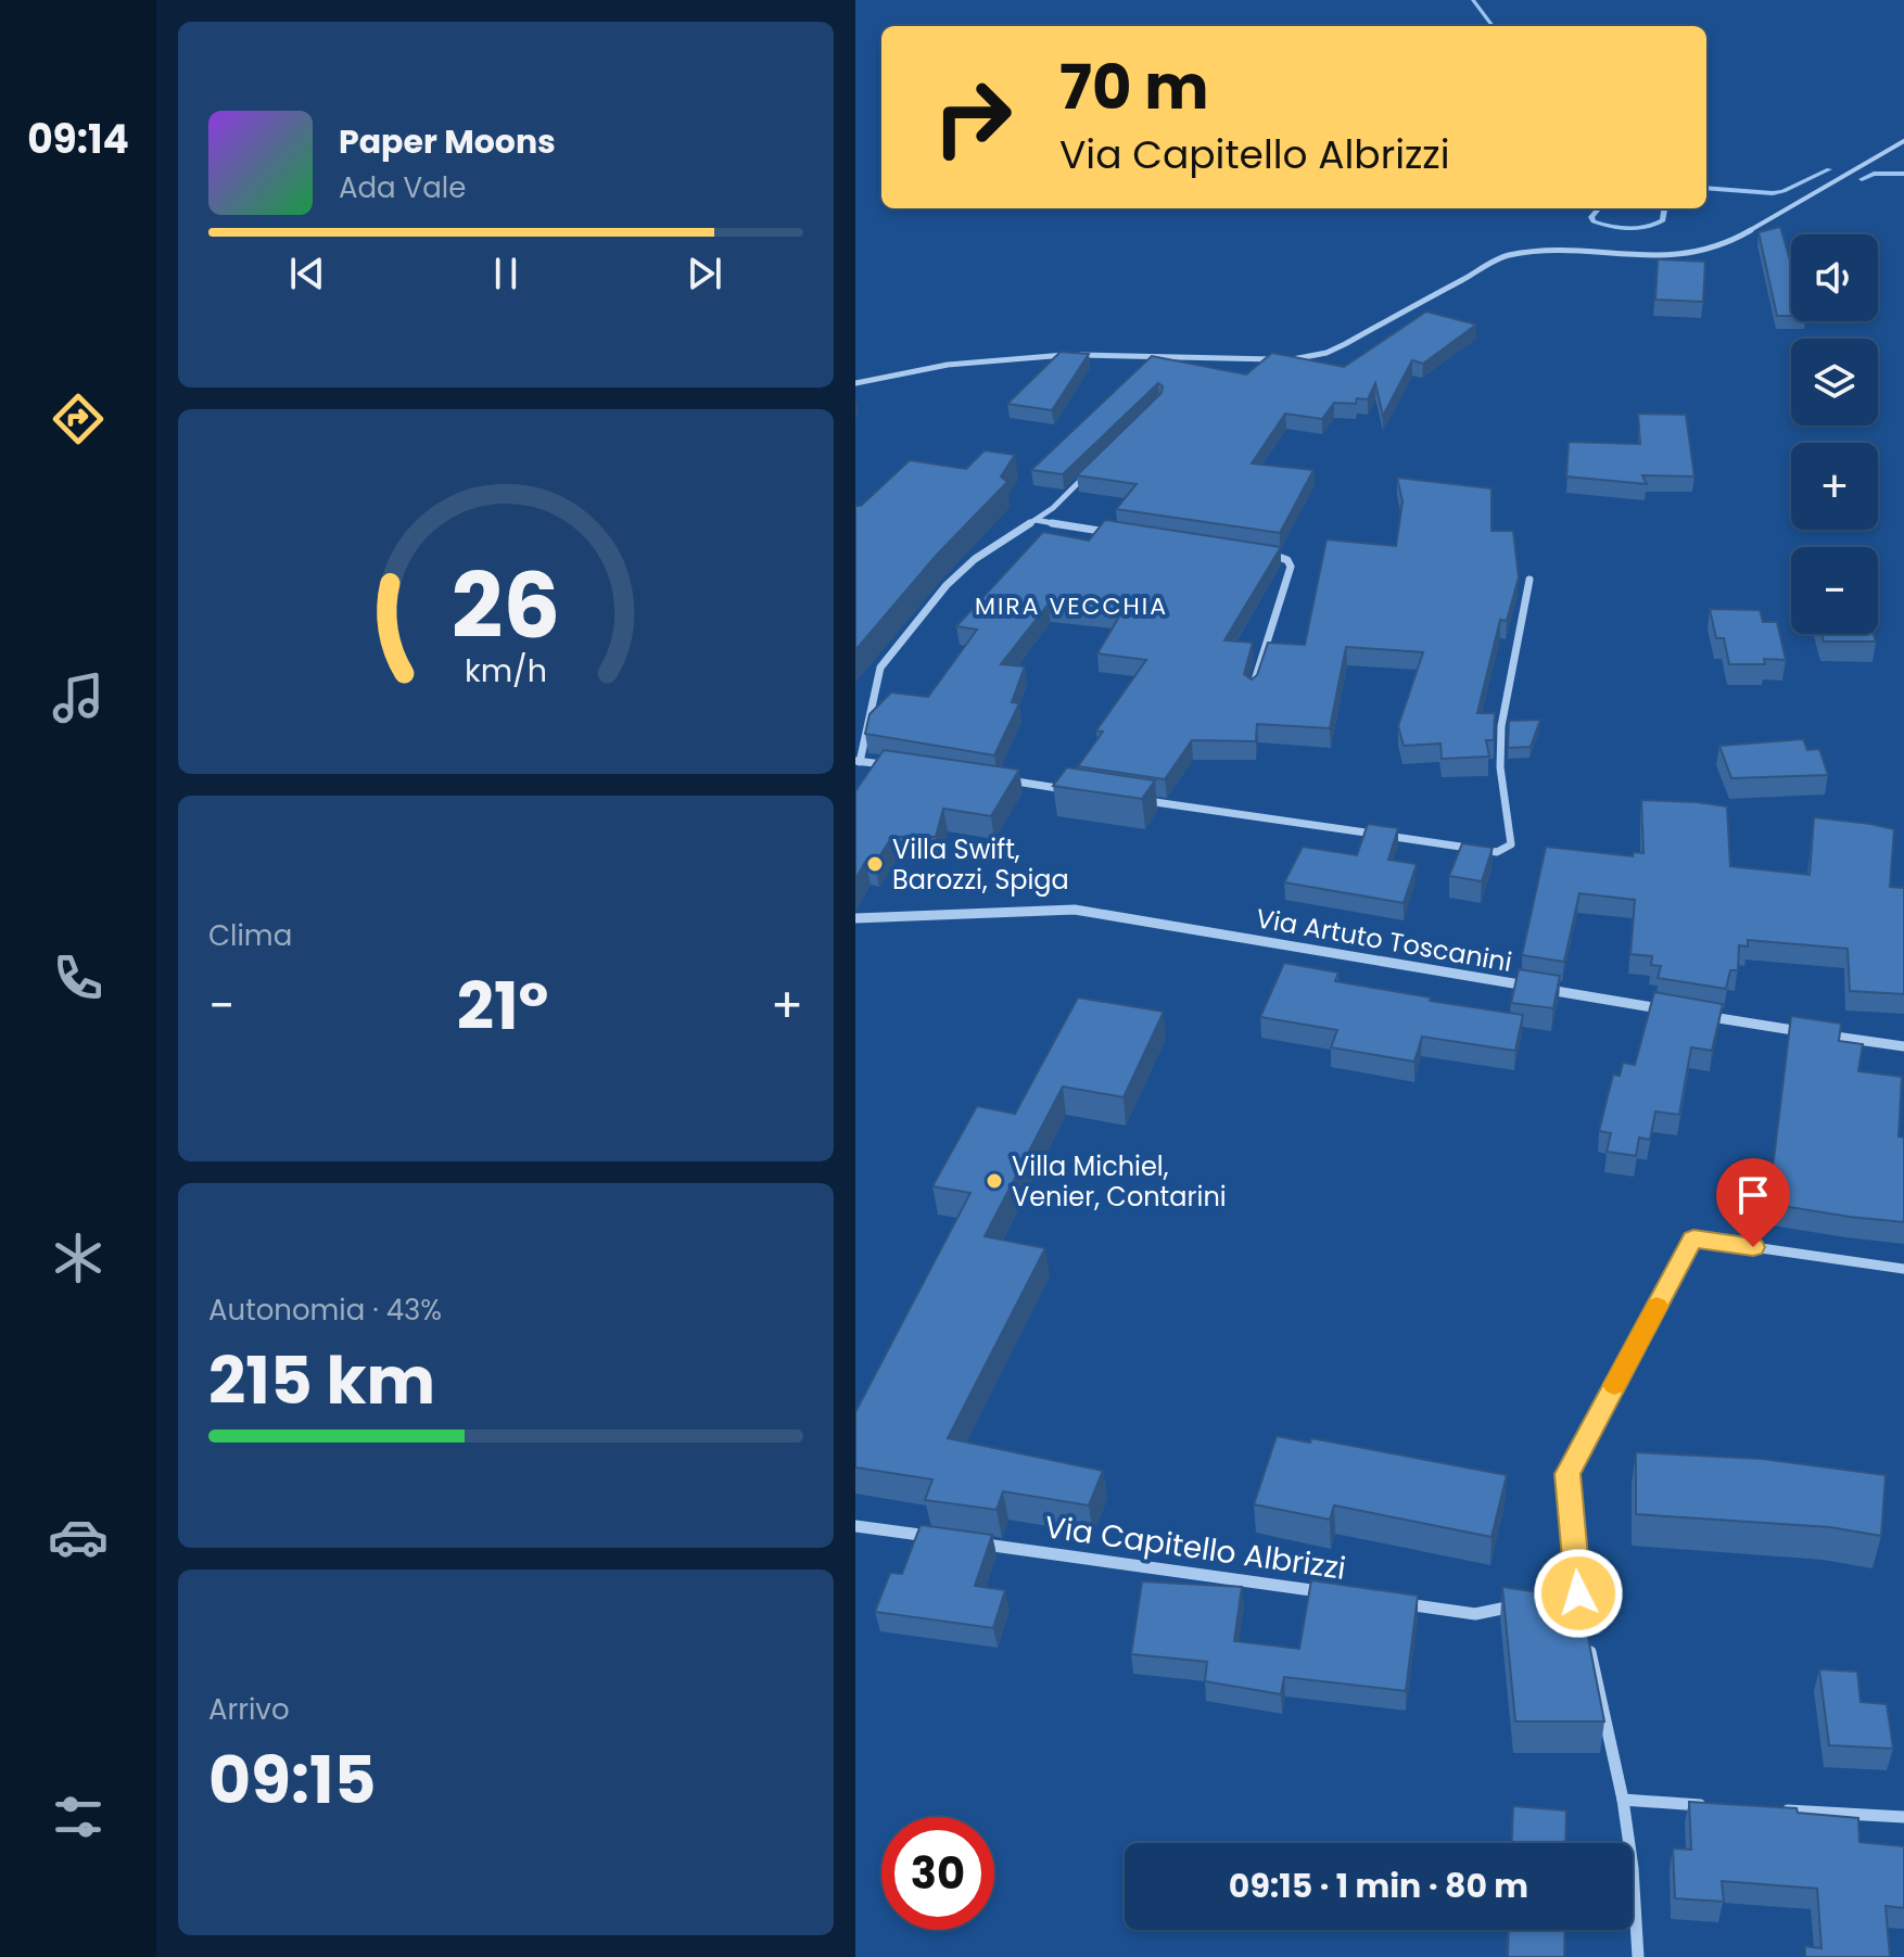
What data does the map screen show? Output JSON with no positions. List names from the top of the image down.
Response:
{
  "streets": {
    "street": ["Via Artuto Toscanini", "Via Capitello Albrizzi"]
  },
  "districts": ["MIRA VECCHIA"],
  "places": ["Villa Swift, Barozzi, Spiga", "Villa Michiel, Venier, Contarini"],
  "page": {
    "tabs": "09:14",
    "turn": ["70 m", "Via Capitello Albrizzi"],
    "song": ["Paper Moons", "Ada Vale"],
    "map_buttons": ["+", "−"],
    "tile": [
      "Clima",
      ["Autonomia · 43%", "215 km"],
      ["Arrivo", "09:15"]
    ],
    "heat": ["−", "21°", "+"],
    "limit": "30",
    "trip": "09:15 · 1 min · 80 m",
    "gauge": ["26", "km/h"]
  }
}
